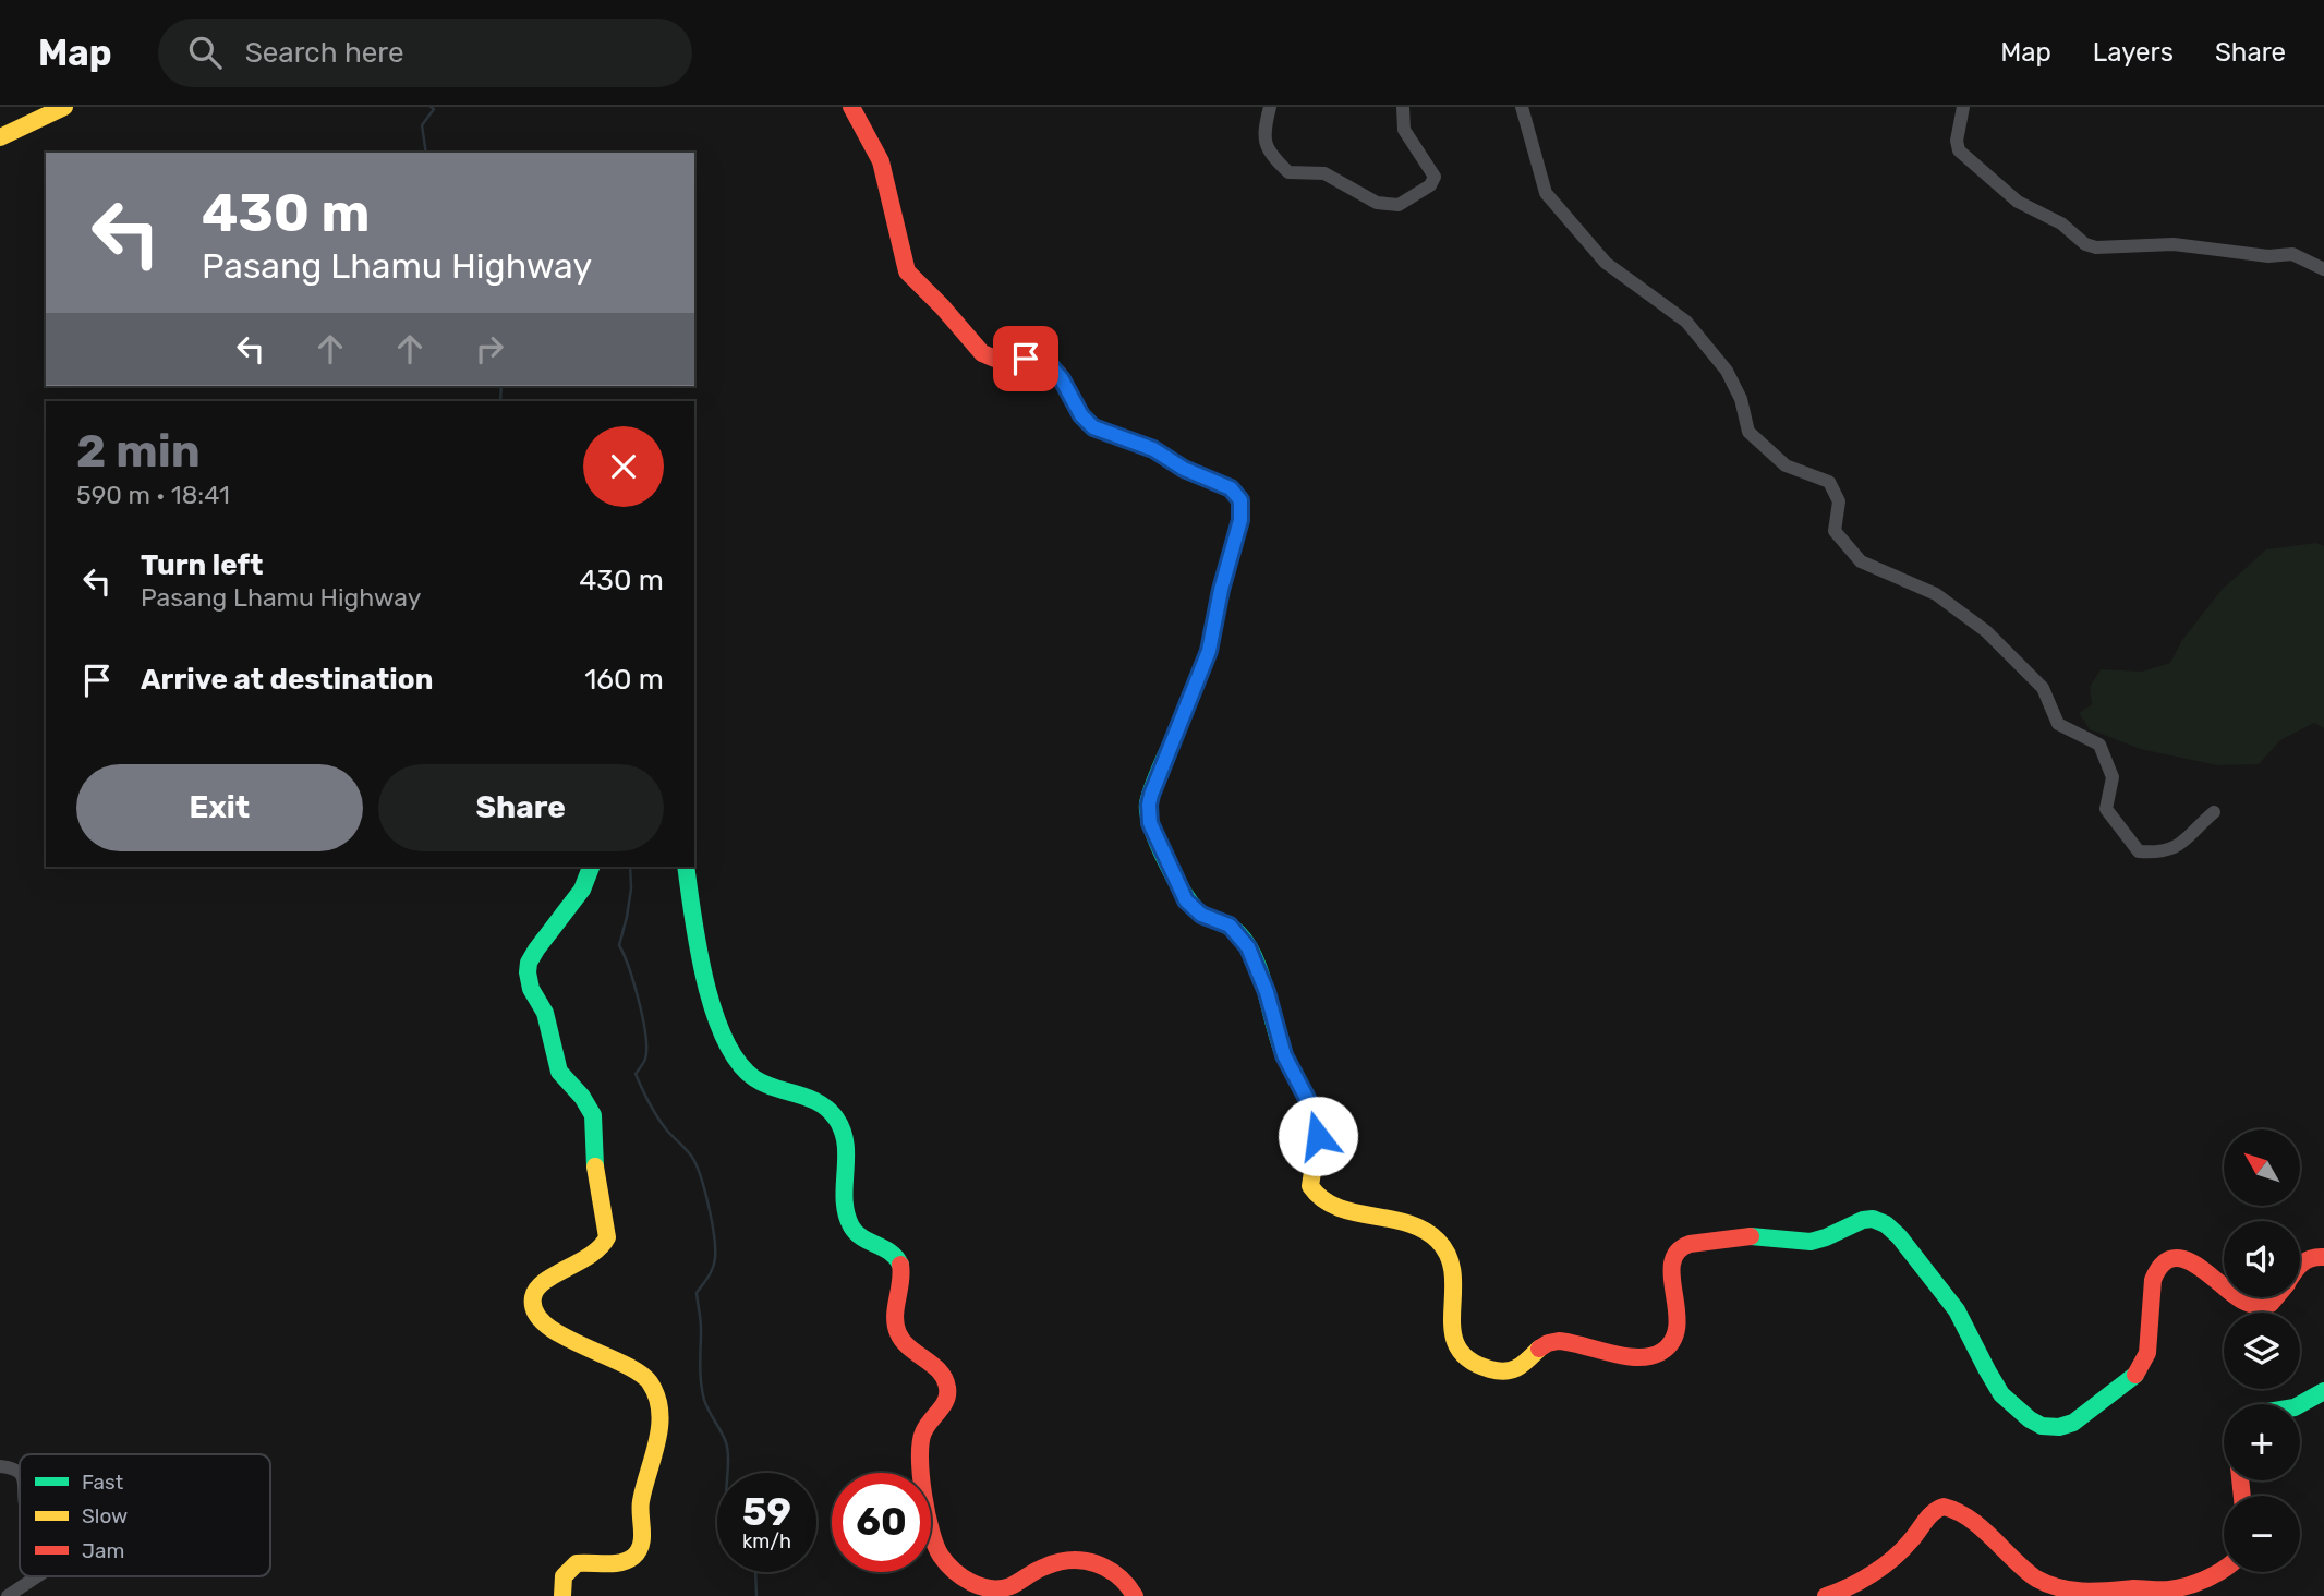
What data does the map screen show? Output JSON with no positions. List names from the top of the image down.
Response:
{
  "legend": ["Fast", "Slow", "Jam"],
  "north": "top left",
  "page": {
    "header": "Map",
    "search": "Search here",
    "nav": ["Map", "Layers", "Share"],
    "turn": ["430 m", "Pasang Lhamu Highway"],
    "heading": ["2 min", "590 m · 18:41"],
    "list": [
      {
        "name": "Turn left",
        "note": "Pasang Lhamu Highway",
        "value": "430 m"
      },
      {
        "name": "Arrive at destination",
        "value": "160 m"
      }
    ],
    "buttons": ["Exit", "Share"],
    "map_buttons": ["+", "−"],
    "speed": "59 km/h",
    "limit": "60"
  }
}
